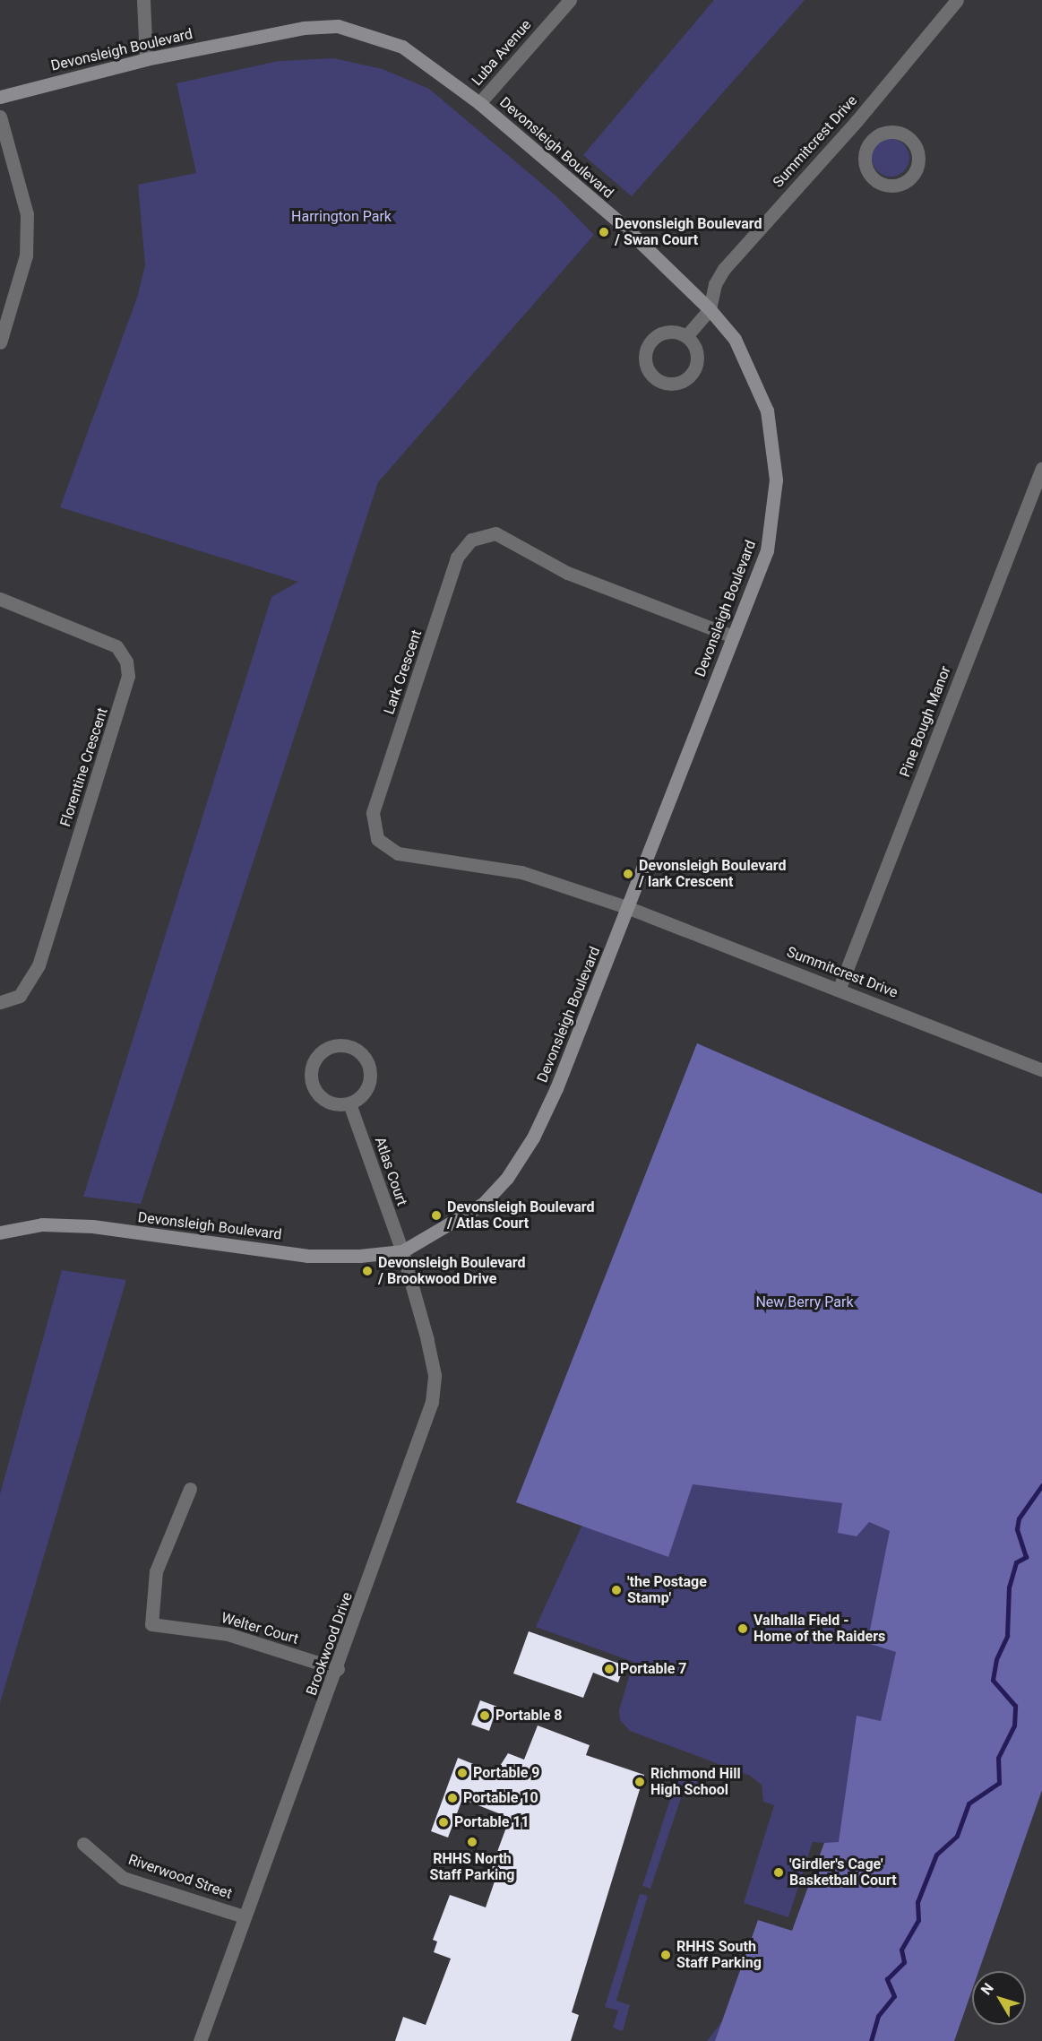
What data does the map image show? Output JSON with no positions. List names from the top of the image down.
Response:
{
  "streets": {
    "street": [
      "Devonsleigh Boulevard",
      "Luba Avenue",
      "Summitcrest Drive",
      "Lark Crescent",
      "Pine Bough Manor",
      "Florentine Crescent",
      "Atlas Court",
      "Welter Court",
      "Brookwood Drive",
      "Riverwood Street"
    ]
  },
  "crossings": [
    ["Devonsleigh Boulevard", "Luba Avenue"],
    ["Devonsleigh Boulevard", "Summitcrest Drive"],
    ["Devonsleigh Boulevard", "Lark Crescent"],
    ["Devonsleigh Boulevard", "Atlas Court"],
    ["Devonsleigh Boulevard", "Brookwood Drive"],
    ["Summitcrest Drive", "Lark Crescent"],
    ["Summitcrest Drive", "Pine Bough Manor"],
    ["Atlas Court", "Brookwood Drive"],
    ["Welter Court", "Brookwood Drive"],
    ["Brookwood Drive", "Riverwood Street"]
  ],
  "parks": ["Harrington Park", "New Berry Park"],
  "places": [
    "Devonsleigh Boulevard / Swan Court",
    "Devonsleigh Boulevard / lark Crescent",
    "Devonsleigh Boulevard / Atlas Court",
    "Devonsleigh Boulevard / Brookwood Drive",
    "'the Postage Stamp'",
    "Valhalla Field - Home of the Raiders",
    "Portable 7",
    "Portable 8",
    "Portable 9",
    "Richmond Hill High School",
    "Portable 10",
    "Portable 11",
    "RHHS North Staff Parking",
    "'Girdler's Cage' Basketball Court",
    "RHHS South Staff Parking"
  ],
  "north": "top left"
}
